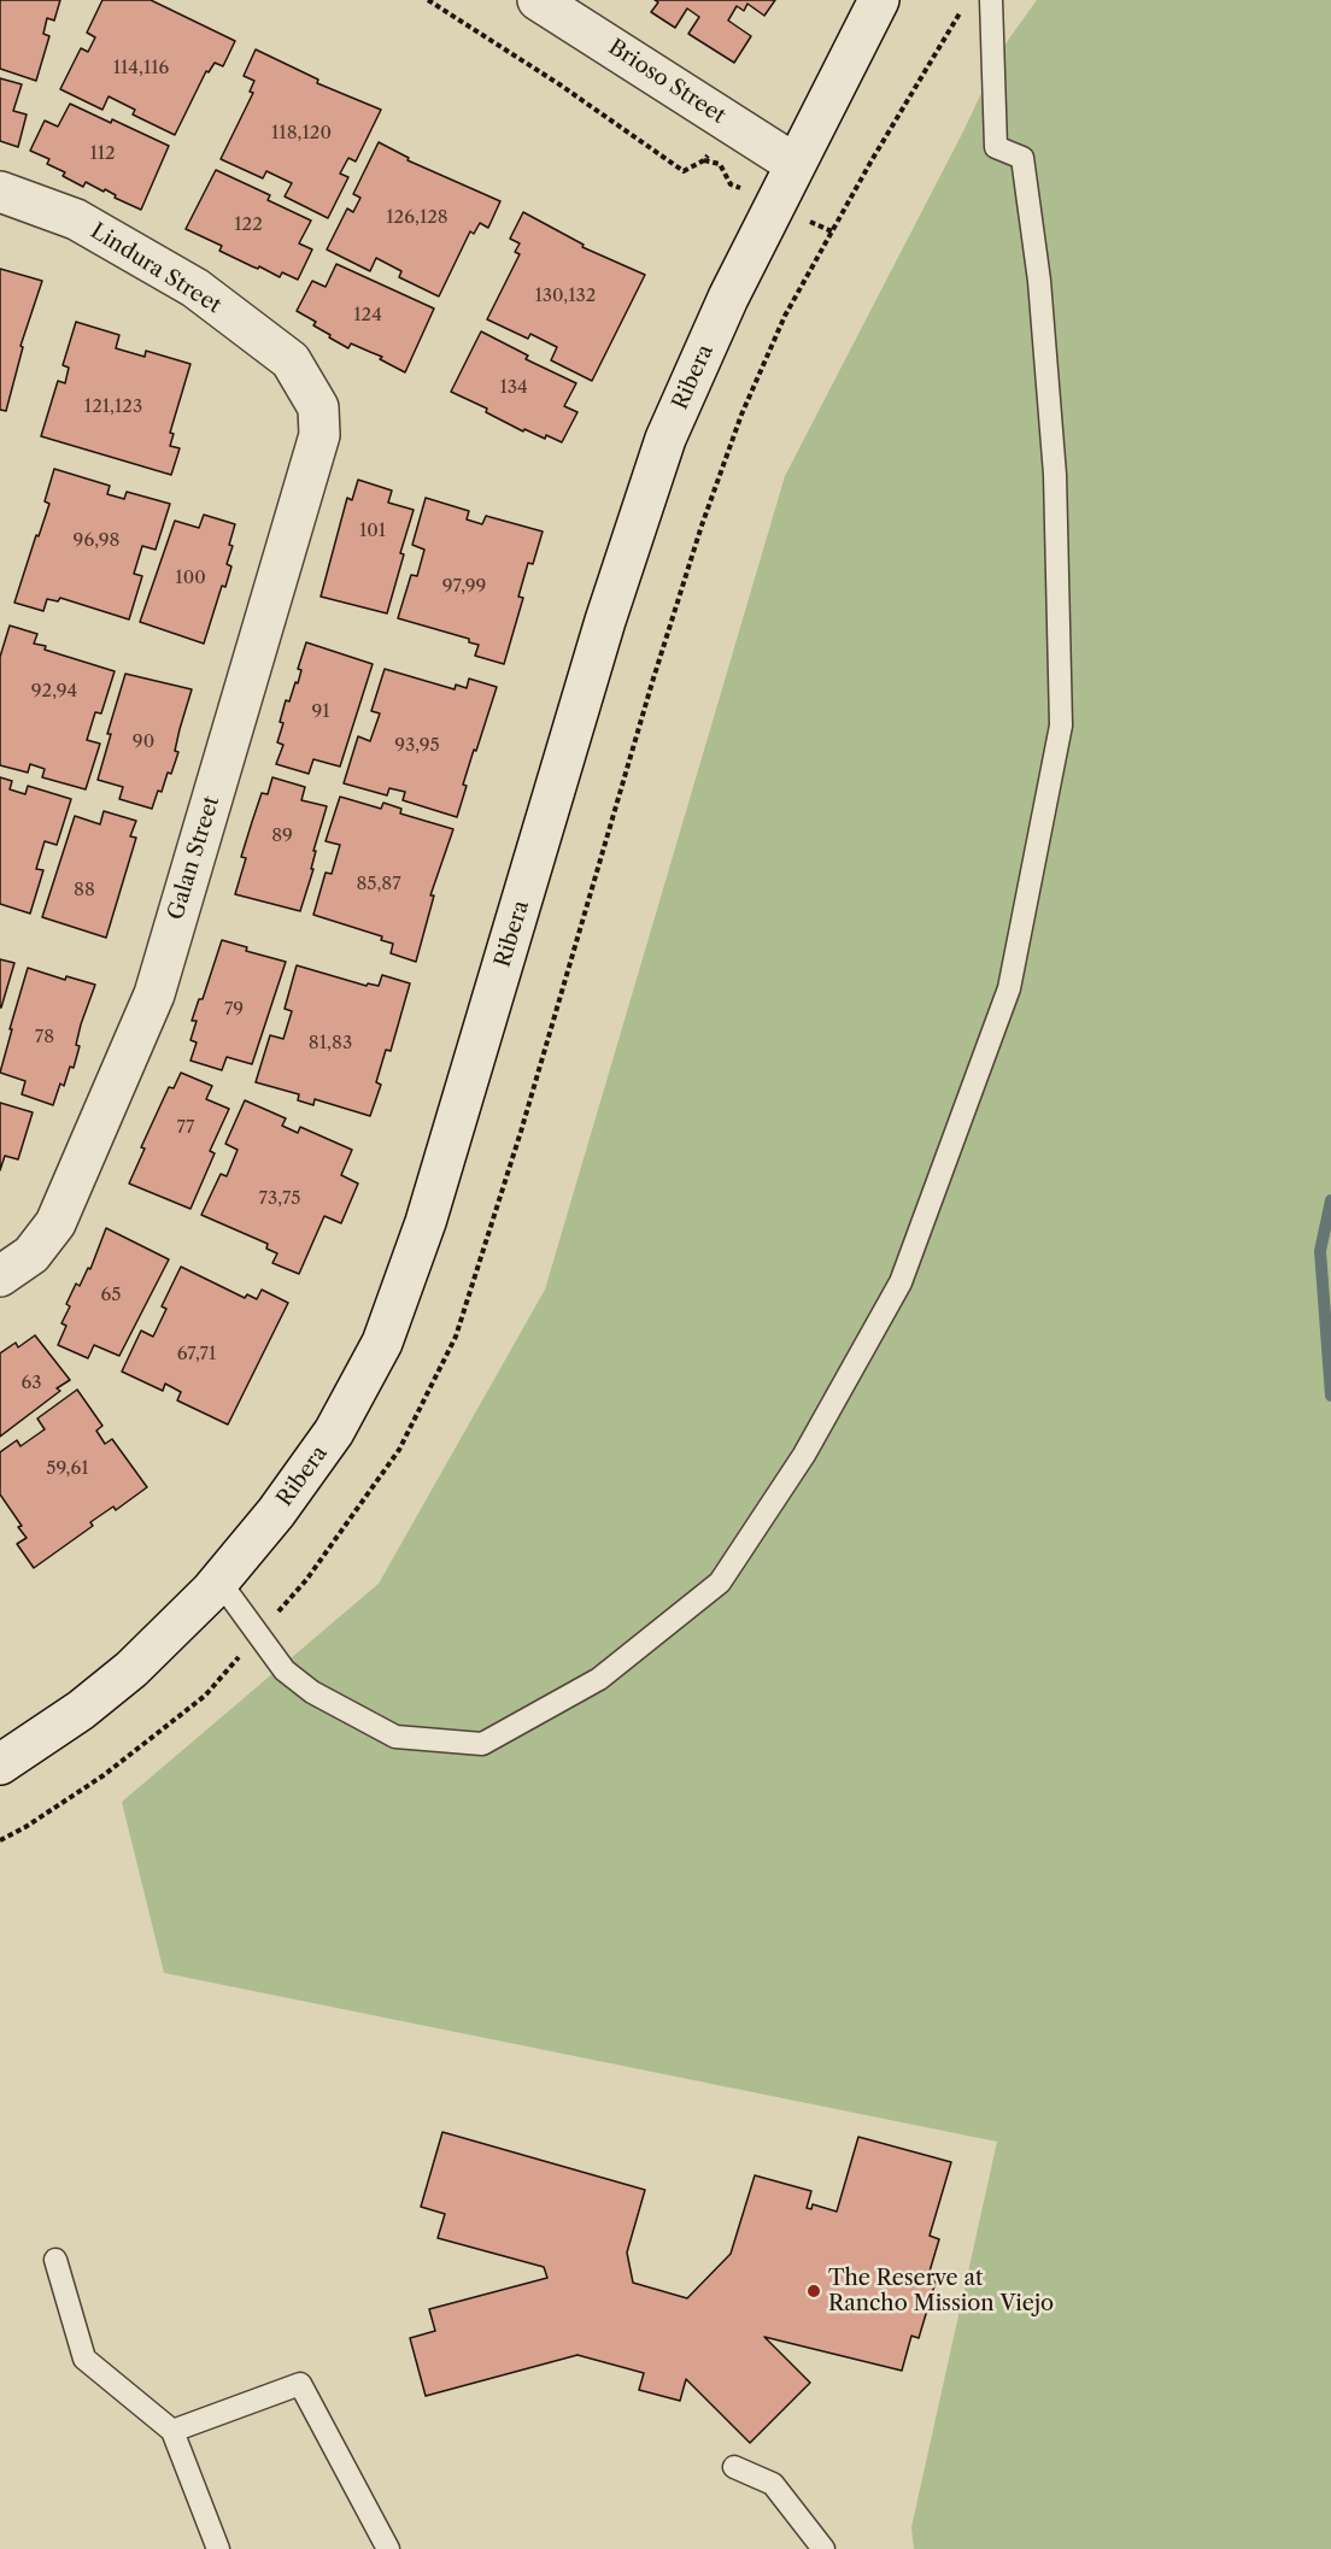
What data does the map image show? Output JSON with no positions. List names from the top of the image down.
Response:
{
  "streets": {
    "street": [
      "Brioso Street",
      "Lindura Street",
      "Ribera",
      "Galan Street"
    ]
  },
  "crossings": [
    ["Brioso Street", "Ribera"],
    ["Lindura Street", "Galan Street"]
  ],
  "places": ["The Reserve at Rancho Mission Viejo"],
  "house_numbers": [
    "114,116",
    "118,120",
    "112",
    "126,128",
    "122",
    "130,132",
    "124",
    "134",
    "121,123",
    "101",
    "96,98",
    "100",
    "97,99",
    "92,94",
    "91",
    "90",
    "93,95",
    "89",
    "85,87",
    "88",
    "79",
    "78",
    "81,83",
    "77",
    "73,75",
    "65",
    "67,71",
    "63",
    "59,61"
  ]
}
